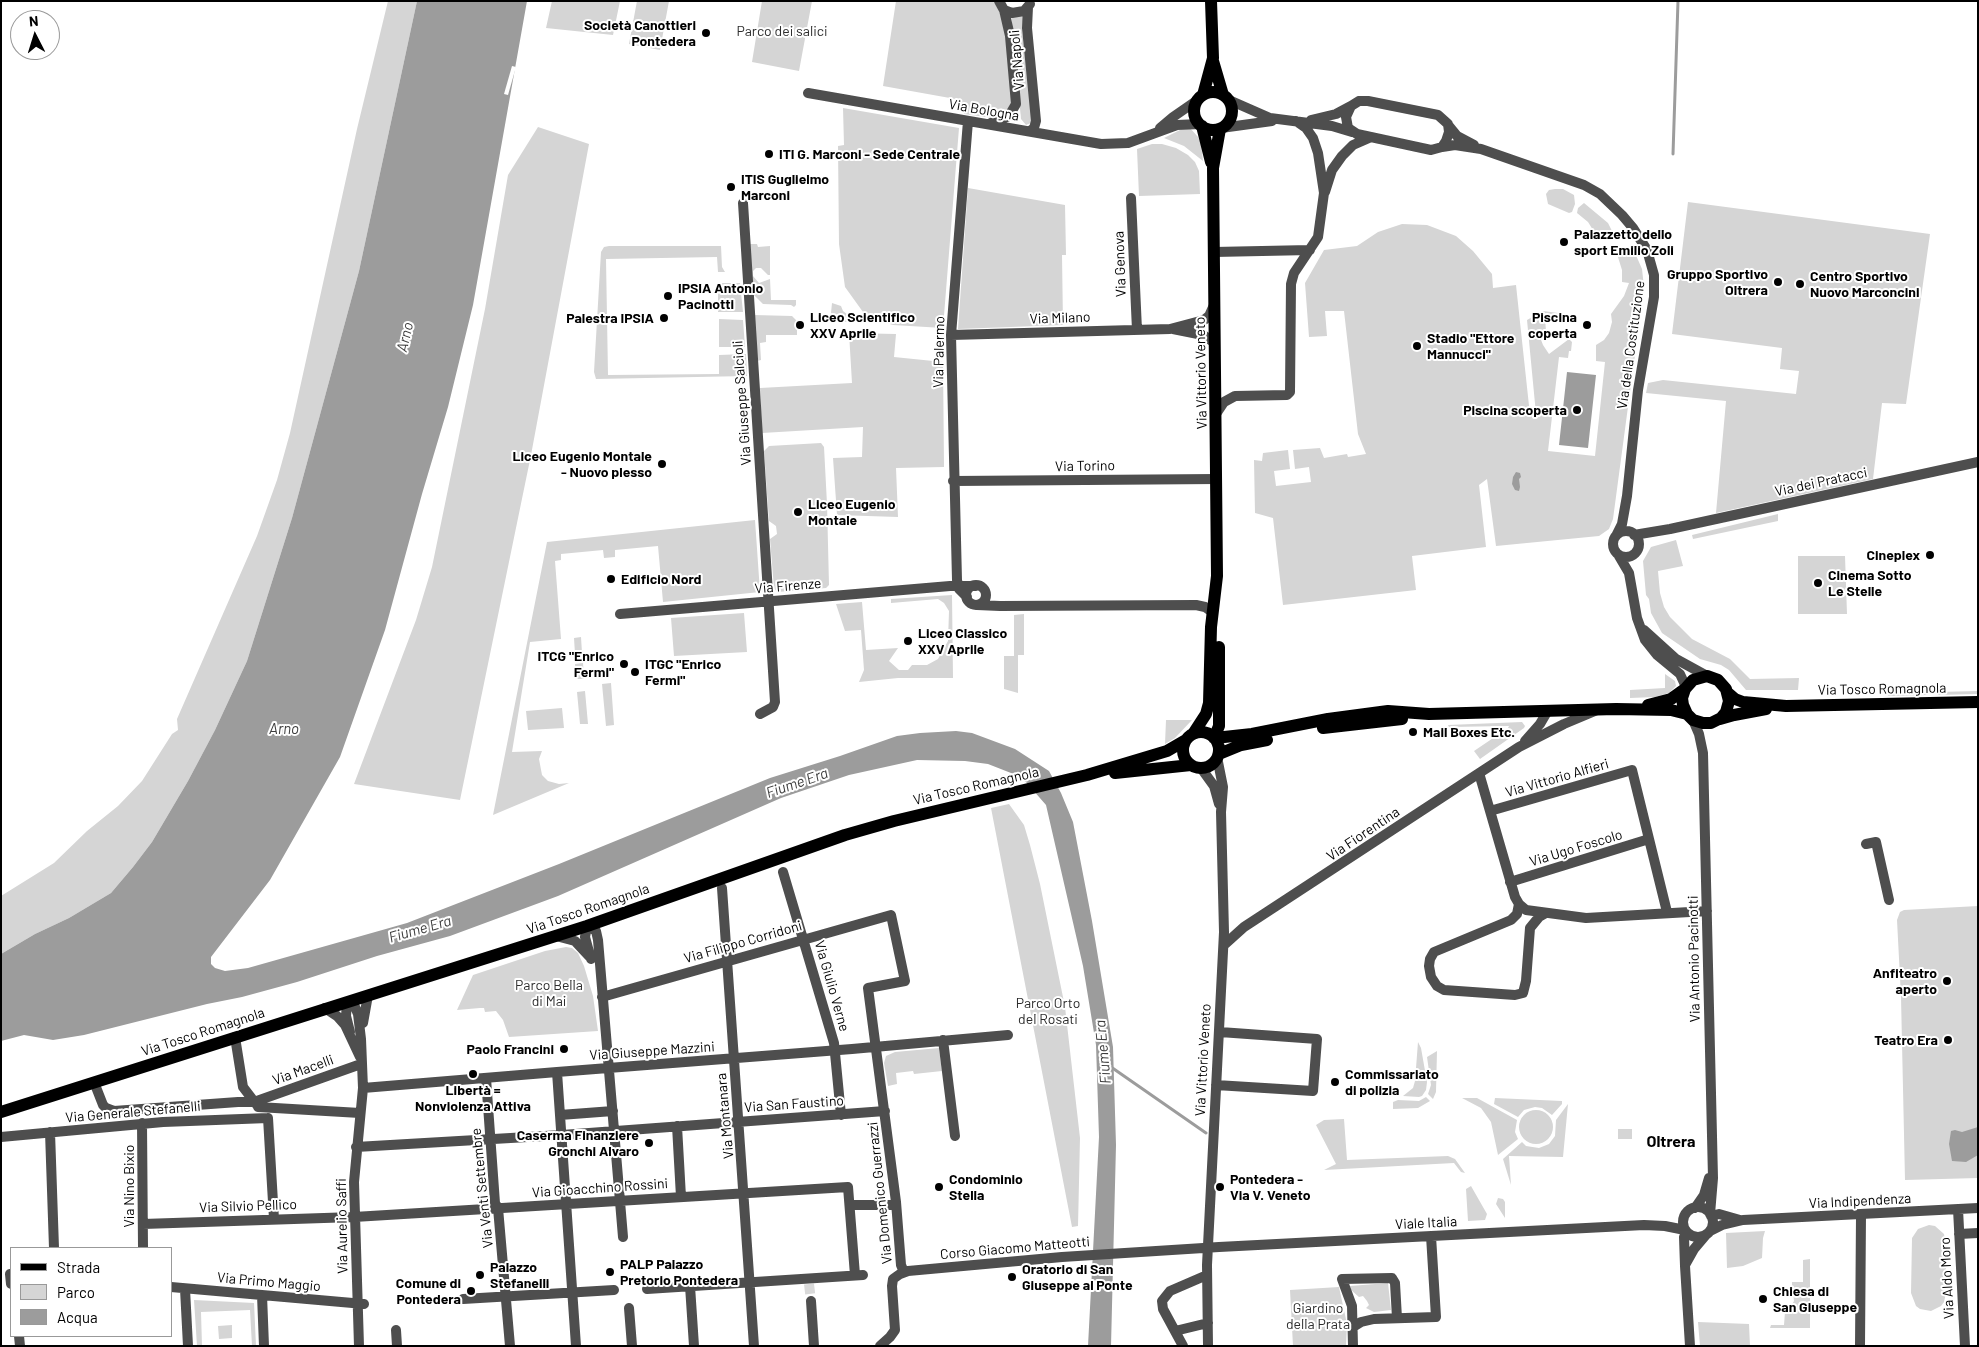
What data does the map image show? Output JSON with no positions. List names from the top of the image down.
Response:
{
  "streets": {
    "main road": ["Via Vittorio Veneto", "Via Tosco Romagnola"],
    "street": [
      "Via Napoli",
      "Via Bologna",
      "Via Genova",
      "Via Milano",
      "Via della Costituzione",
      "Via Palermo",
      "Via Giuseppe Salcioli",
      "Via Torino",
      "Via dei Pratacci",
      "Via Firenze",
      "Via Vittorio Alfieri",
      "Via Fiorentina",
      "Via Ugo Foscolo",
      "Via Filippo Corridoni",
      "Via Antonio Pacinotti",
      "Via Giulio Verne",
      "Via Giuseppe Mazzini",
      "Via Macelli",
      "Via San Faustino",
      "Via Generale Stefanelli",
      "Via Montanara",
      "Via Nino Bixio",
      "Via Venti Settembre",
      "Via Gioacchino Rossini",
      "Via Domenico Guerrazzi",
      "Via Indipendenza",
      "Via Silvio Pellico",
      "Viale Italia",
      "Via Aurelio Saffi",
      "Corso Giacomo Matteotti",
      "Via Aldo Moro",
      "Via Primo Maggio"
    ]
  },
  "crossings": [
    ["Via Napoli", "Via Bologna"],
    ["Via Bologna", "Via Palermo"],
    ["Via Bologna", "Via Vittorio Veneto"],
    ["Via Genova", "Via Milano"],
    ["Via Milano", "Via Palermo"],
    ["Via Milano", "Via Vittorio Veneto"],
    ["Via della Costituzione", "Via Vittorio Veneto"],
    ["Via della Costituzione", "Via dei Pratacci"],
    ["Via della Costituzione", "Via Tosco Romagnola"],
    ["Via della Costituzione", "Via Antonio Pacinotti"],
    ["Via Palermo", "Via Torino"],
    ["Via Palermo", "Via Firenze"],
    ["Via Vittorio Veneto", "Via Torino"],
    ["Via Vittorio Veneto", "Via Tosco Romagnola"],
    ["Via Vittorio Veneto", "Via Fiorentina"],
    ["Via Vittorio Veneto", "Viale Italia"],
    ["Via Vittorio Veneto", "Corso Giacomo Matteotti"],
    ["Via Giuseppe Salcioli", "Via Firenze"],
    ["Via Tosco Romagnola", "Via Antonio Pacinotti"],
    ["Via Vittorio Alfieri", "Via Ugo Foscolo"],
    ["Via Filippo Corridoni", "Via Giulio Verne"],
    ["Via Filippo Corridoni", "Via Montanara"],
    ["Via Filippo Corridoni", "Via Domenico Guerrazzi"],
    ["Via Antonio Pacinotti", "Via Indipendenza"],
    ["Via Antonio Pacinotti", "Viale Italia"],
    ["Via Giulio Verne", "Via Giuseppe Mazzini"],
    ["Via Giulio Verne", "Via San Faustino"],
    ["Via Giuseppe Mazzini", "Via Montanara"],
    ["Via Giuseppe Mazzini", "Via Venti Settembre"],
    ["Via Giuseppe Mazzini", "Via Domenico Guerrazzi"],
    ["Via Giuseppe Mazzini", "Via Aurelio Saffi"],
    ["Via San Faustino", "Via Montanara"],
    ["Via San Faustino", "Via Domenico Guerrazzi"],
    ["Via Generale Stefanelli", "Via Nino Bixio"],
    ["Via Montanara", "Via Gioacchino Rossini"],
    ["Via Nino Bixio", "Via Silvio Pellico"],
    ["Via Venti Settembre", "Via Gioacchino Rossini"],
    ["Via Gioacchino Rossini", "Via Silvio Pellico"],
    ["Via Gioacchino Rossini", "Via Aurelio Saffi"],
    ["Via Domenico Guerrazzi", "Corso Giacomo Matteotti"],
    ["Via Indipendenza", "Viale Italia"],
    ["Via Indipendenza", "Via Aldo Moro"],
    ["Via Silvio Pellico", "Via Aurelio Saffi"],
    ["Viale Italia", "Corso Giacomo Matteotti"],
    ["Via Aurelio Saffi", "Via Primo Maggio"]
  ],
  "districts": ["Oltrera"],
  "water": ["Arno", "Fiume Era"],
  "parks": [
    "Parco dei salici",
    "Parco Bella di Mai",
    "Parco Orto del Rosati",
    "Giardino della Prata"
  ],
  "places": [
    "Società Canottieri Pontedera",
    "ITI G. Marconi - Sede Centrale",
    "ITIS Guglielmo Marconi",
    "Palazzetto dello sport Emilio Zoli",
    "Gruppo Sportivo Oltrera",
    "Centro Sportivo Nuovo Marconcini",
    "IPSIA Antonio Pacinotti",
    "Palestra IPSIA",
    "Liceo Scientifico XXV Aprile",
    "Piscina coperta",
    "Stadio \"Ettore Mannucci\"",
    "Piscina scoperta",
    "Liceo Eugenio Montale - Nuovo plesso",
    "Liceo Eugenio Montale",
    "Cineplex",
    "Edificio Nord",
    "Cinema Sotto Le Stelle",
    "Liceo Classico XXV Aprile",
    "ITCG \"Enrico Fermi\"",
    "ITGC \"Enrico Fermi\"",
    "Mail Boxes Etc.",
    "Anfiteatro aperto",
    "Teatro Era",
    "Paolo Francini",
    "Libertà = Nonviolenza Attiva",
    "Commissariato di polizia",
    "Caserma Finanziere Gronchi Alvaro",
    "Condominio Stella",
    "Pontedera - Via V. Veneto",
    "PALP Palazzo Pretorio Pontedera",
    "Palazzo Stefanelli",
    "Oratorio di San Giuseppe al Ponte",
    "Comune di Pontedera",
    "Chiesa di San Giuseppe"
  ],
  "legend": ["Strada", "Parco", "Acqua"],
  "north": "top"
}
